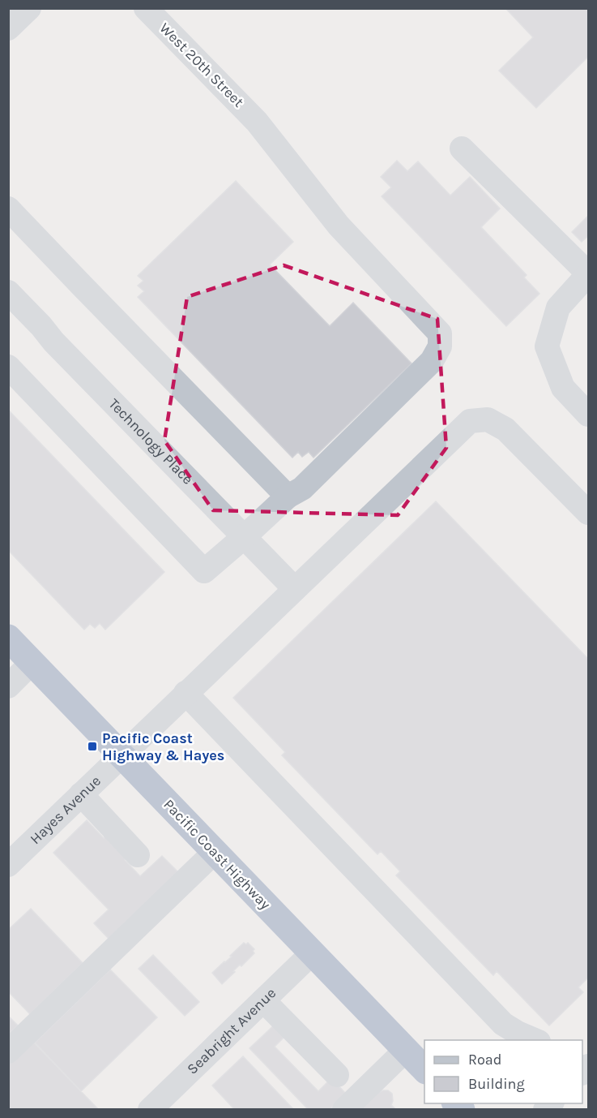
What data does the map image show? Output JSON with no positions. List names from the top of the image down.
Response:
{
  "streets": {
    "highway": ["Pacific Coast Highway"],
    "street": [
      "West 20th Street",
      "Technology Place",
      "Hayes Avenue",
      "Seabright Avenue"
    ]
  },
  "crossings": [
    ["West 20th Street", "Technology Place"],
    ["Technology Place", "Hayes Avenue"],
    ["Hayes Avenue", "Pacific Coast Highway"],
    ["Pacific Coast Highway", "Seabright Avenue"]
  ],
  "places": {
    "transit": ["Pacific Coast Highway & Hayes"]
  },
  "legend": ["Road", "Building"]
}
